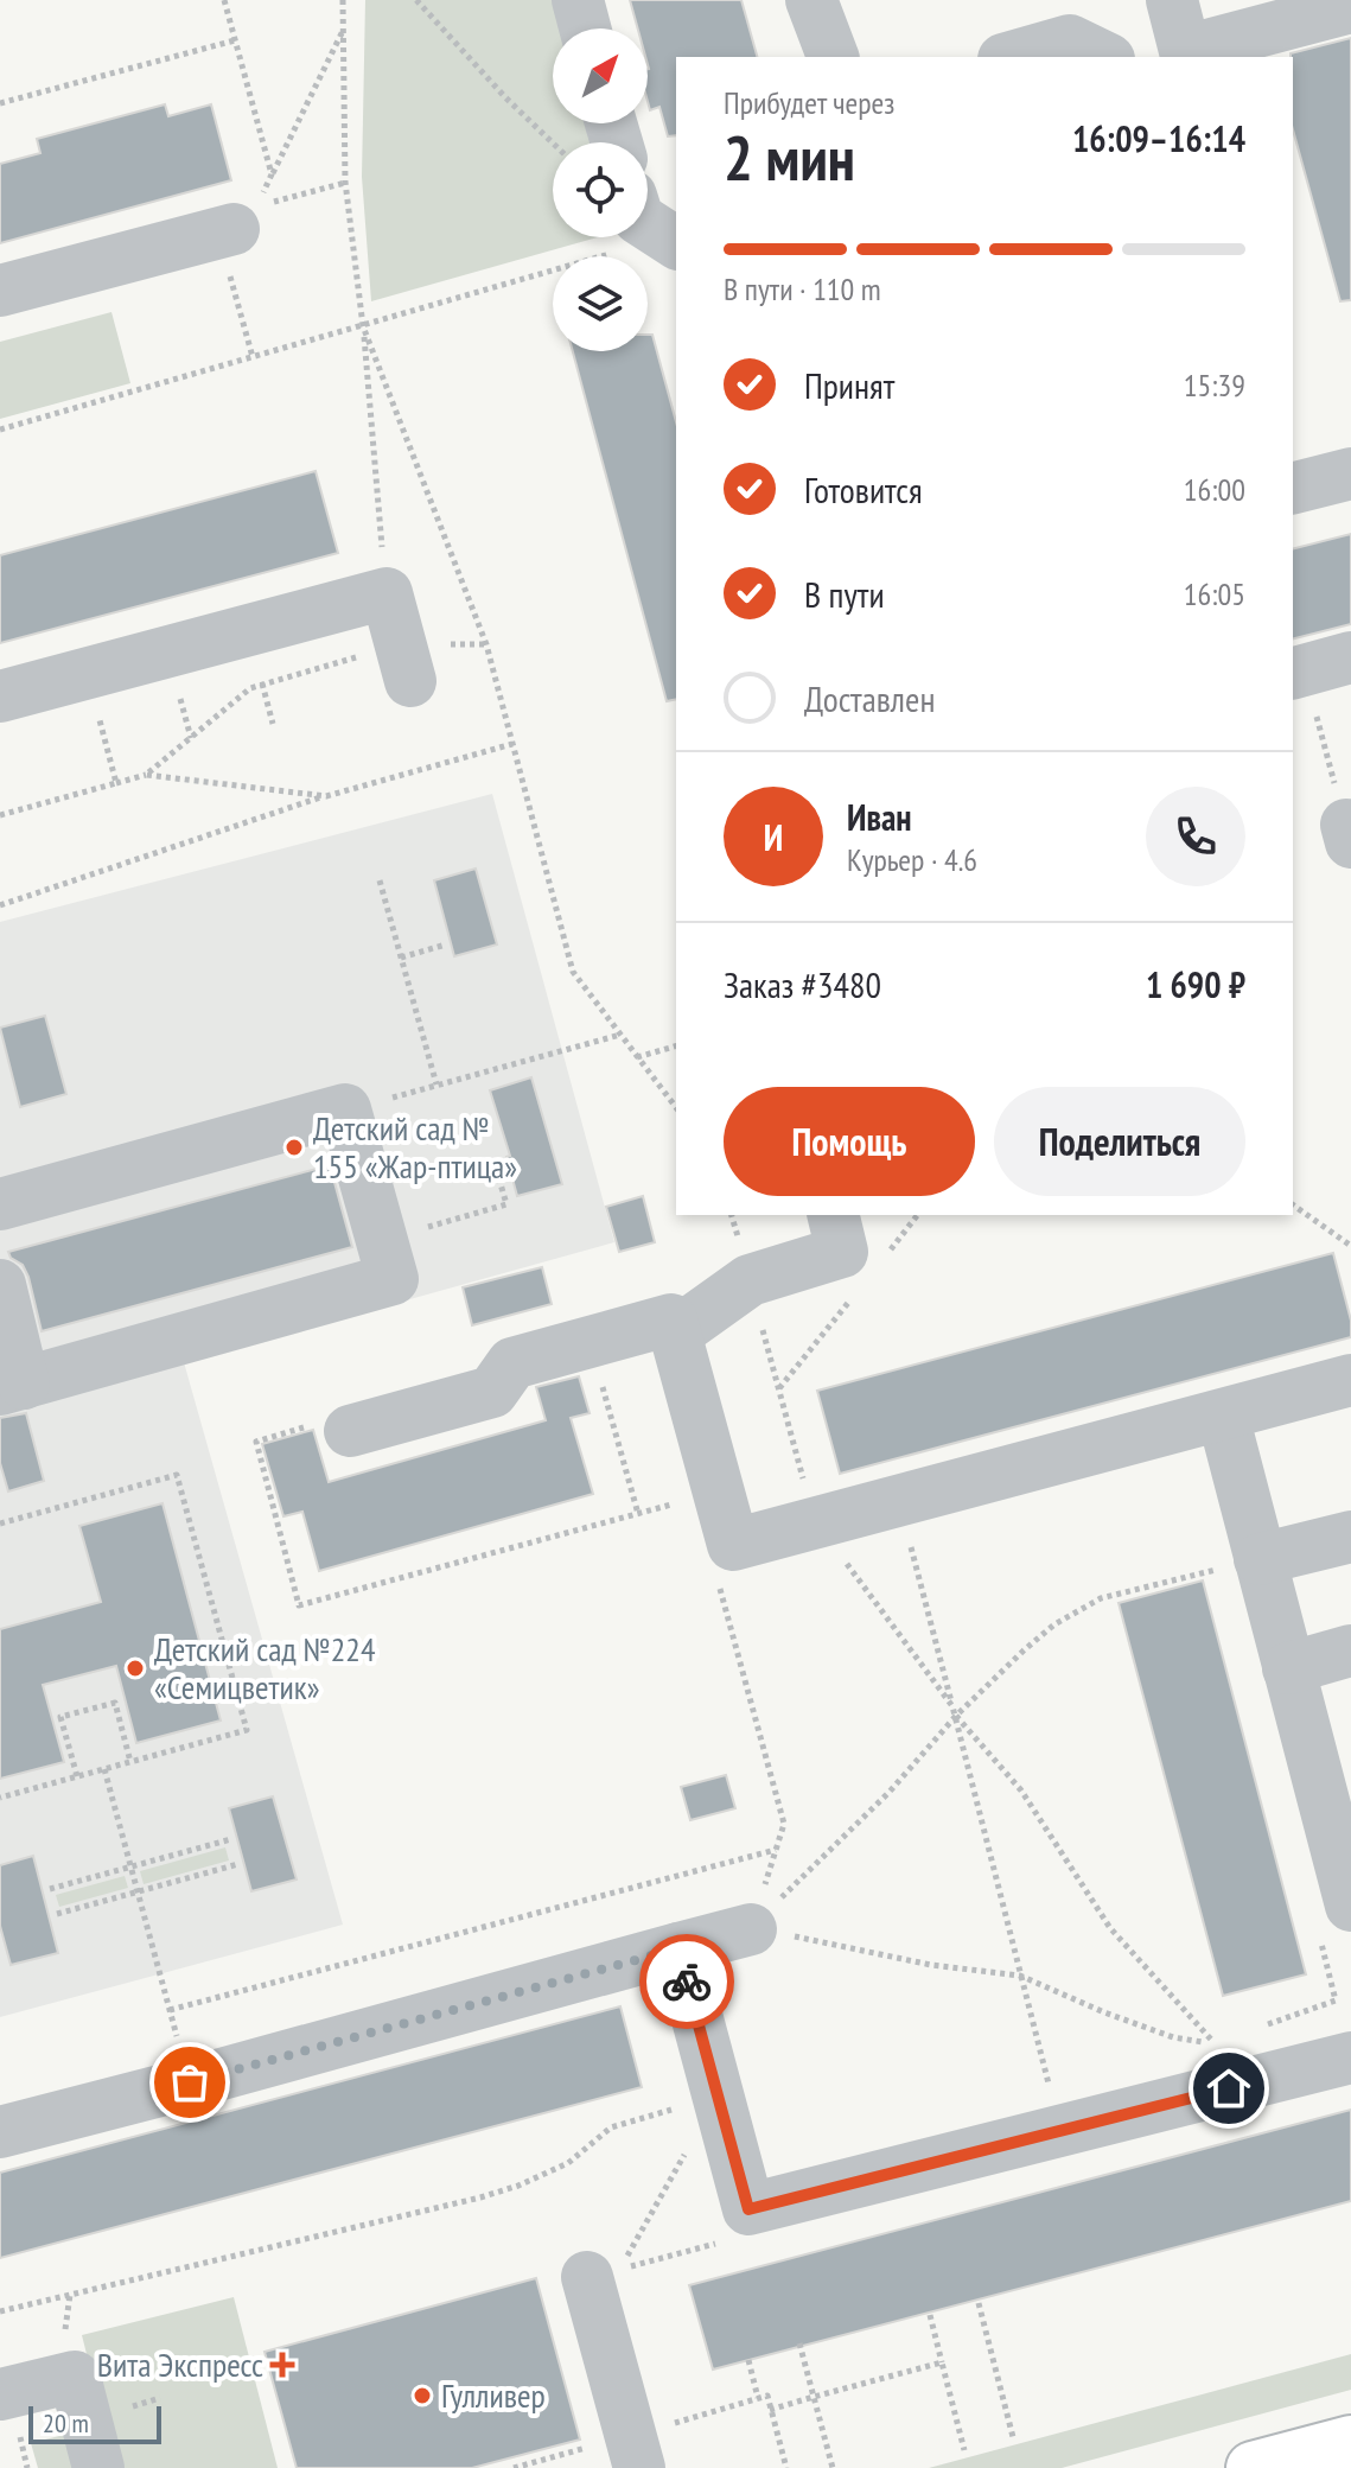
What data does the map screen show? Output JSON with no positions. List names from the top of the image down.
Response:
{
  "places": {
    "other": ["Детский сад № 155 «Жар-птица»", "Детский сад №224 «Семицветик»", "Гулливер"],
    "health": ["Вита Экспресс"]
  },
  "scale_bar": "20 m",
  "north": "top right",
  "page": {
    "heading": ["2 мин", "Прибудет через", "16:09–16:14"],
    "panel": [
      "Иван",
      "Курьер · 4.6",
      "Заказ #3480",
      "1 690 ₽"
    ],
    "bar": "В пути · 110 m",
    "list": [
      ["Принят", "15:39"],
      ["Готовится", "16:00"],
      ["В пути", "16:05"],
      "Доставлен"
    ],
    "round": "И",
    "buttons": ["Помощь", "Поделиться"],
    "scale": "20 m"
  }
}
